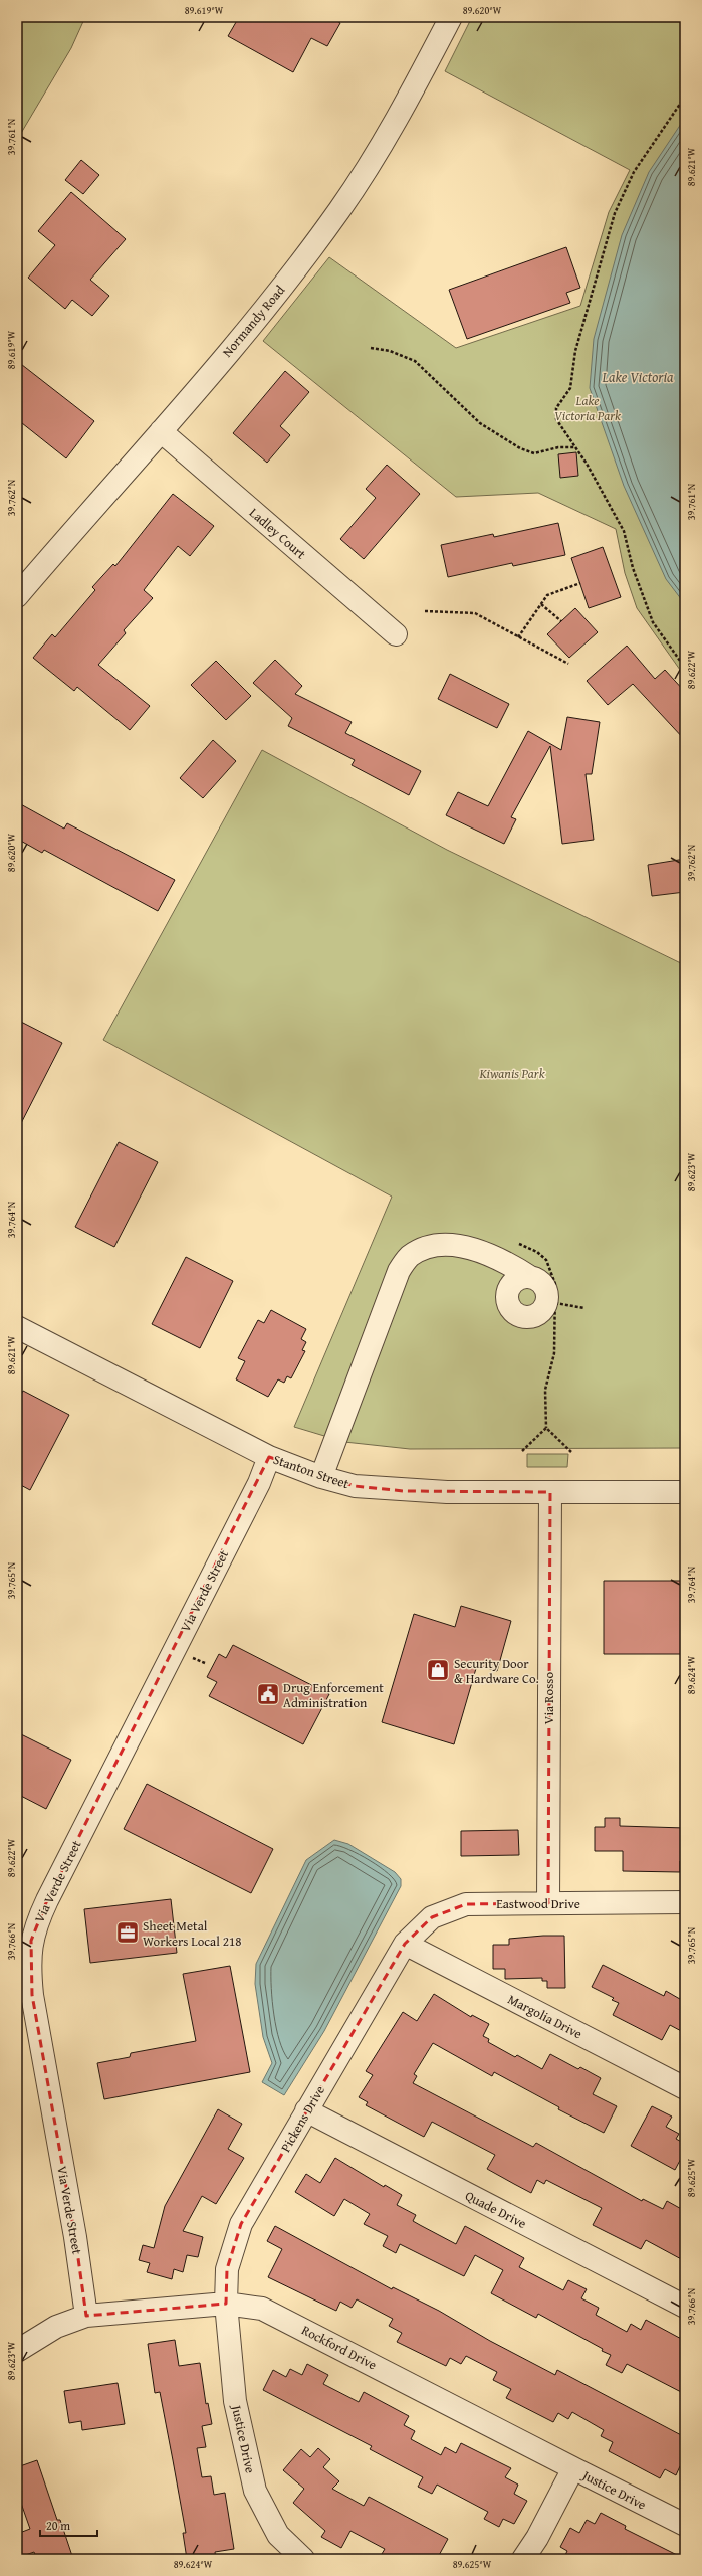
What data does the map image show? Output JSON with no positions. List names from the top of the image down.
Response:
{
  "streets": {
    "street": [
      "Normandy Road",
      "Ladley Court",
      "Stanton Street",
      "Via Verde Street",
      "Via Rosso",
      "Eastwood Drive",
      "Margolia Drive",
      "Pickens Drive",
      "Quade Drive",
      "Rockford Drive",
      "Justice Drive"
    ]
  },
  "crossings": [
    ["Normandy Road", "Ladley Court"],
    ["Stanton Street", "Via Verde Street"],
    ["Stanton Street", "Via Rosso"],
    ["Via Verde Street", "Rockford Drive"],
    ["Via Rosso", "Eastwood Drive"],
    ["Eastwood Drive", "Margolia Drive"],
    ["Eastwood Drive", "Pickens Drive"],
    ["Margolia Drive", "Pickens Drive"],
    ["Pickens Drive", "Quade Drive"],
    ["Pickens Drive", "Rockford Drive"],
    ["Pickens Drive", "Justice Drive"],
    ["Rockford Drive", "Justice Drive"]
  ],
  "water": ["Lake Victoria"],
  "parks": ["Lake Victoria Park", "Kiwanis Park"],
  "places": {
    "shop": ["Security Door & Hardware Co."],
    "public building": ["Drug Enforcement Administration"],
    "office": ["Sheet Metal Workers Local 218"]
  },
  "scale_bar": "20 m",
  "coordinates": [
    "89.619°W",
    "89.620°W",
    "39.761°N",
    "89.621°W",
    "39.762°N",
    "89.622°W",
    "89.623°W",
    "39.764°N",
    "39.765°N",
    "89.624°W",
    "39.766°N",
    "89.625°W"
  ]
}
